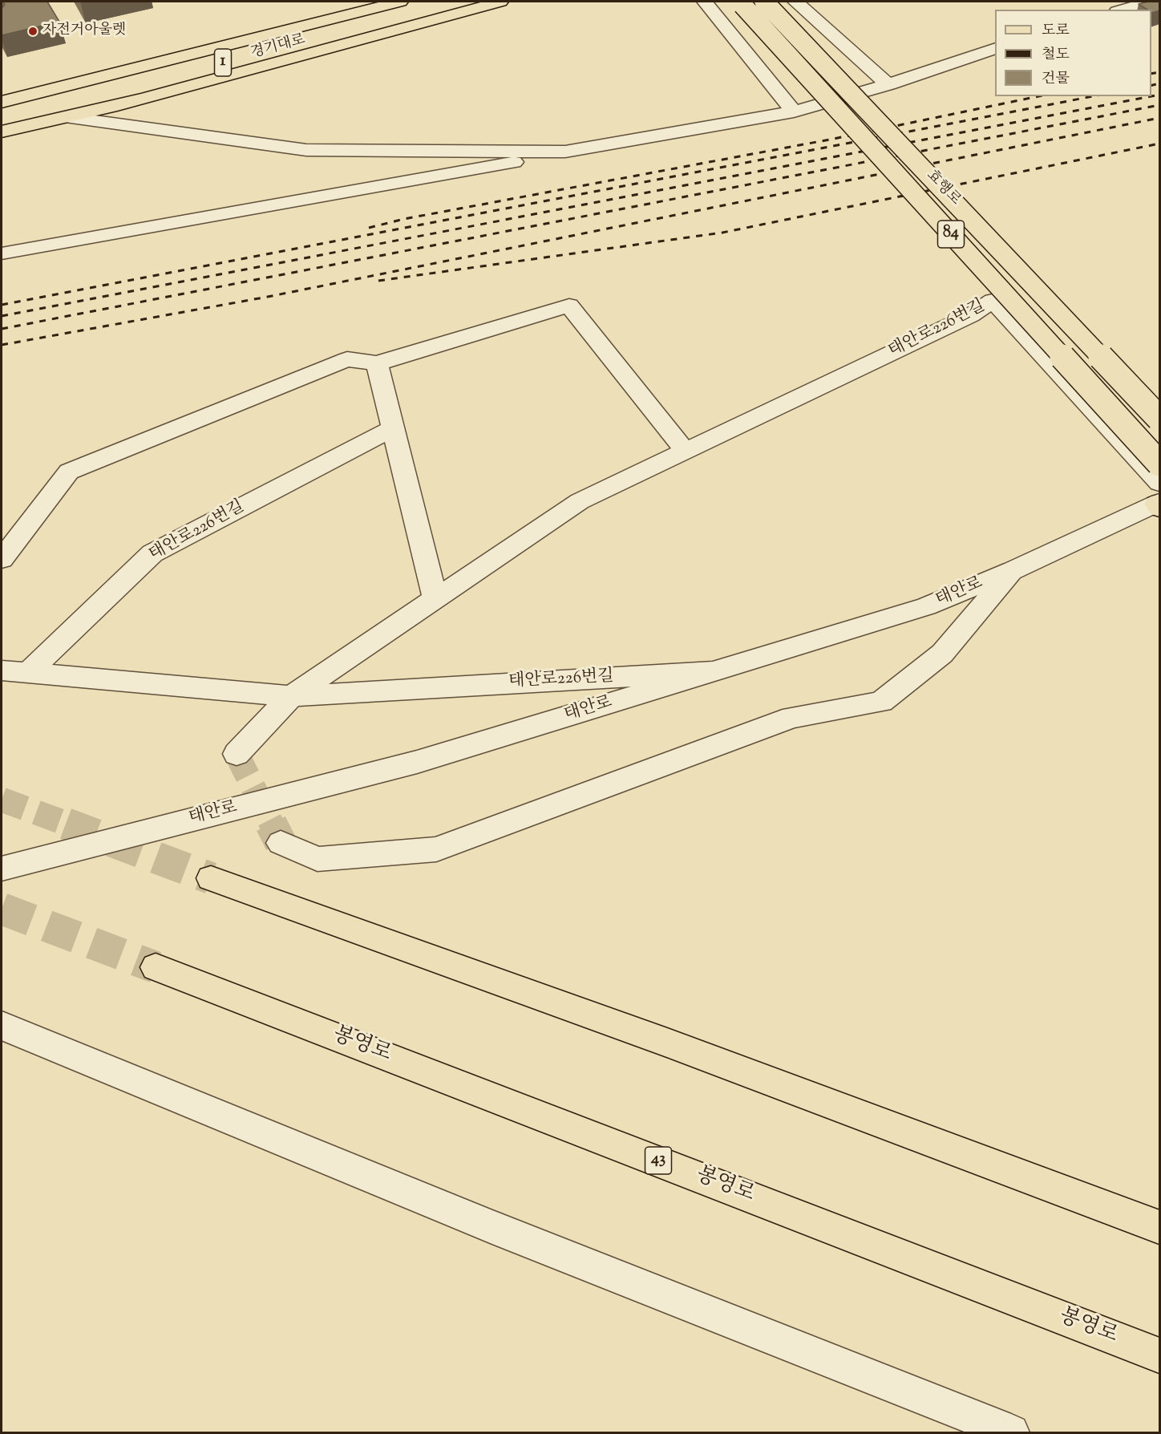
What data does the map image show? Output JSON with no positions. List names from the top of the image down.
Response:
{
  "streets": {
    "main road": [
      "경기대로",
      "1",
      "효행로",
      "84",
      "봉영로",
      "43"
    ],
    "street": ["태안로226번길", "태안로"]
  },
  "crossings": [
    ["태안로226번길", "태안로"]
  ],
  "places": ["자전거아울렛"],
  "legend": ["도로", "철도", "건물"]
}
